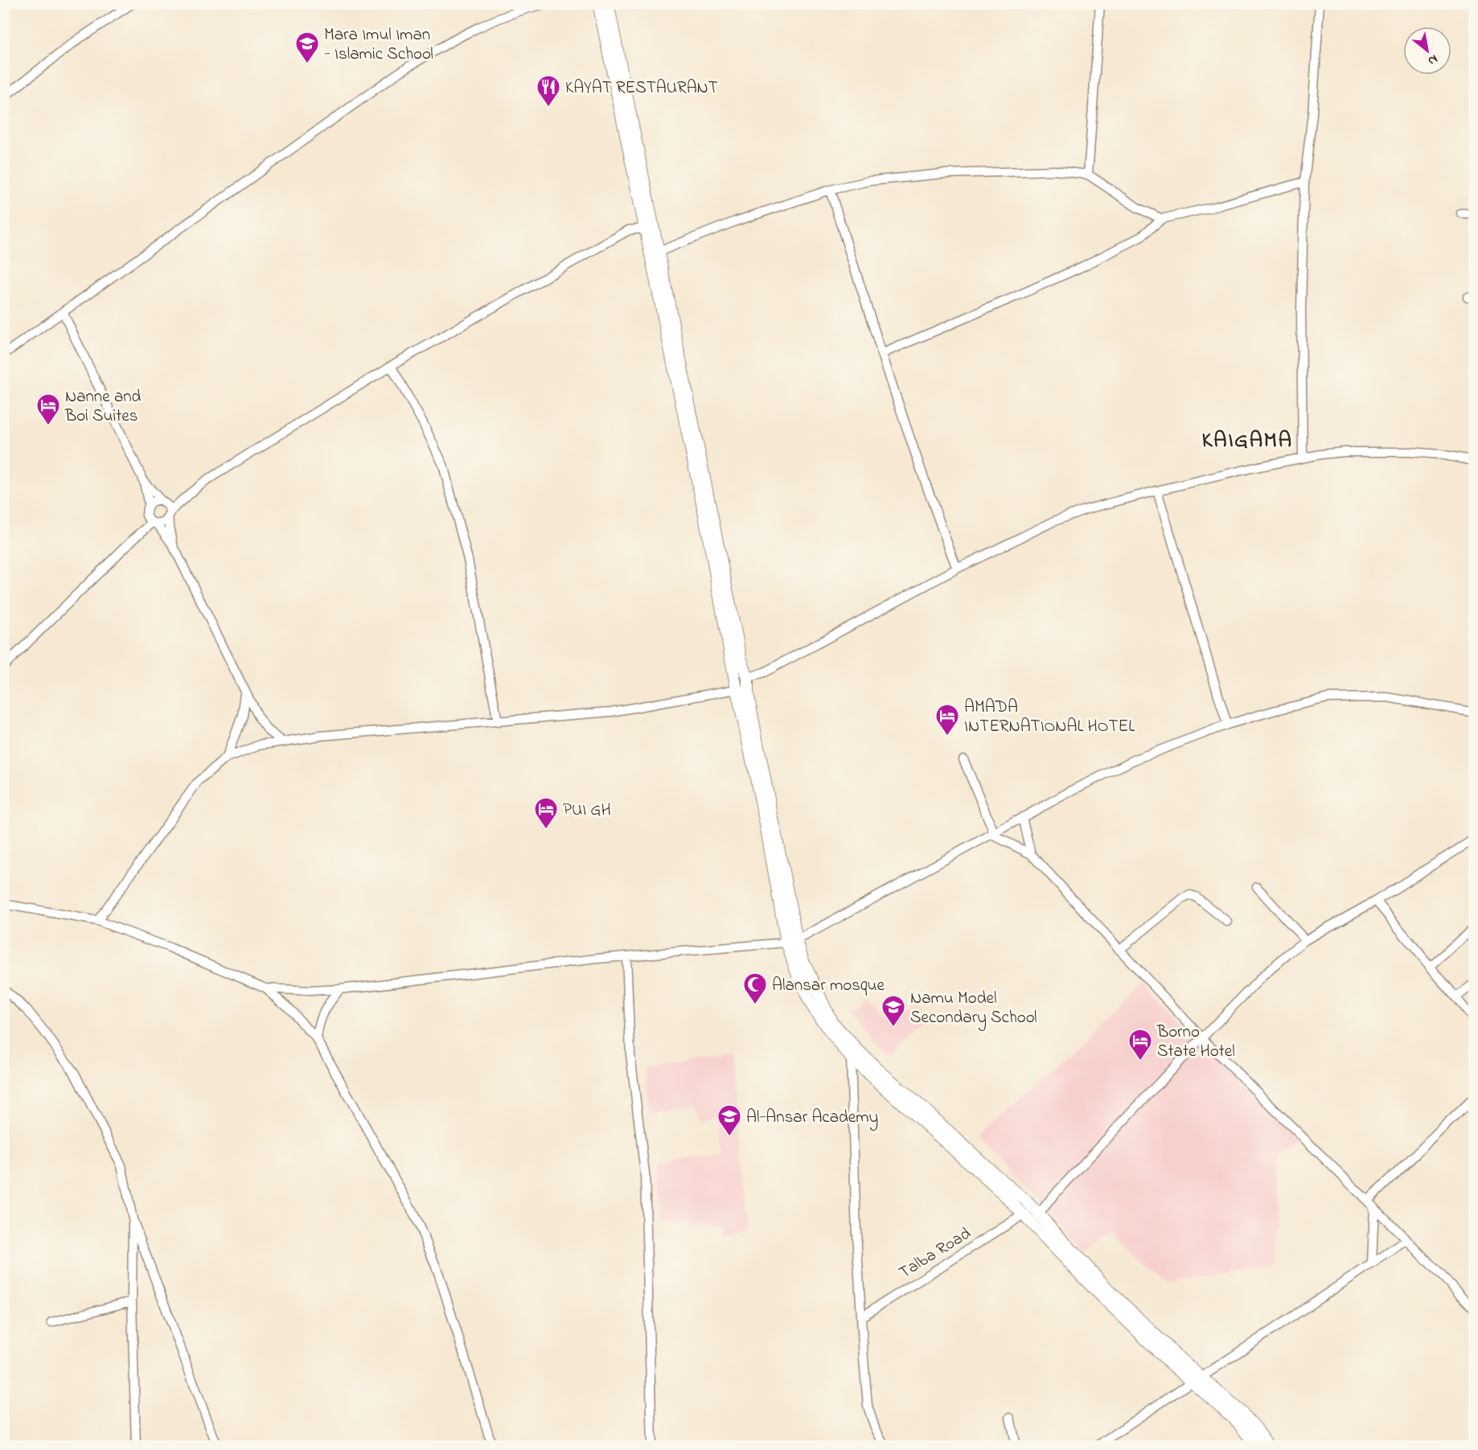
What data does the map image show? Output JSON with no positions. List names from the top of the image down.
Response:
{
  "streets": {
    "street": ["Talba Road"]
  },
  "districts": ["KAIGAMA"],
  "places": {
    "school or university": ["Mara Imul Iman - Islamic School", "Namu Model Secondary School", "Al-Ansar Academy"],
    "restaurant": ["KAYAT RESTAURANT"],
    "hotel": [
      "Nanne and Boi Suites",
      "AMADA INTERNATIONAL HOTEL",
      "PUI GH",
      "Borno State Hotel"
    ],
    "mosque": ["Alansar mosque"]
  },
  "north": "bottom right"
}
